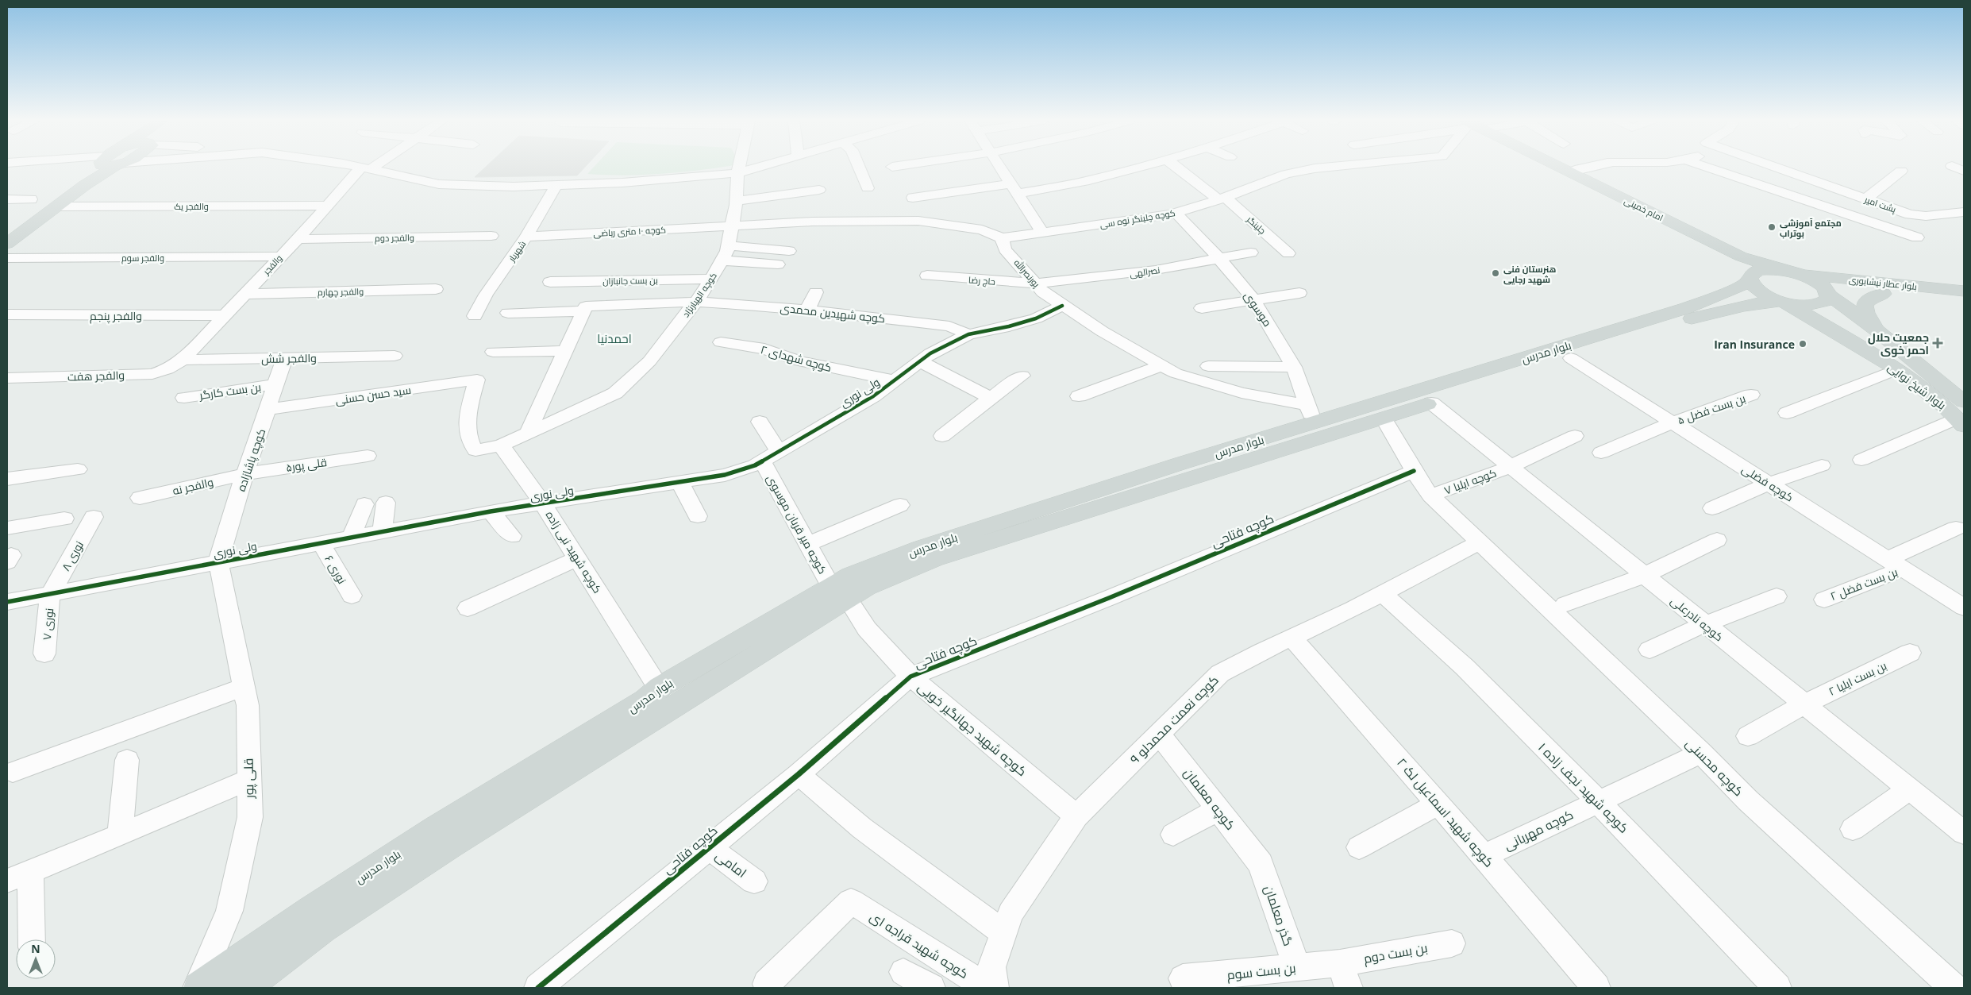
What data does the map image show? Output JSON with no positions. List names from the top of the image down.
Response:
{
  "streets": {
    "main road": [
      "امام خمینی",
      "بلوار عطار نیشابوری",
      "بلوار مدرس",
      "بلوار شیخ نوایی"
    ],
    "street": [
      "پشت امیر",
      "والفجر یک",
      "کوچه چلینگر نوه سی",
      "چلینگر",
      "کوچه ۱۰ متری ریاضی",
      "والفجر دوم",
      "شهریار",
      "والفجر سوم",
      "والفجر",
      "نصرالهی",
      "پورنصرالله",
      "بن بست جانبازان",
      "حاج رضا",
      "والفجر چهارم",
      "کوچه الهیارنژاد",
      "موسوی",
      "کوچه شهیدین محمدی",
      "والفجر پنجم",
      "والفجر شش",
      "کوچه شهدای ۲",
      "والفجر هفت",
      "بن بست کارگر",
      "ولی نوری",
      "سید حسن حسنی",
      "۵ بن بست فضل",
      "کوچه پاشازاده",
      "قلی پور۵",
      "۷ کوچه ایلیا",
      "کوچه فضلی",
      "والفجر نه",
      "کوچه میر قربان موسوی",
      "کوچه فتاحی",
      "کوچه شهید نبی زاده",
      "نوری ۸",
      "نوری ۶",
      "۲ بن بست فضل",
      "کوچه نادرعلی",
      "نوری ۷",
      "بن بست ایلیا ۲",
      "کوچه نعمت محمدلو ۹",
      "کوچه شهید جهانگیر خویی",
      "کوچه محسنی",
      "قلی پور",
      "کوچه شهید نجف زاده ۱",
      "کوچه معلمان",
      "کوچه شهید اسماعیل لک ۲",
      "کوچه مهربانی",
      "امامی",
      "گذر معلمان",
      "کوچه شهید قراجه ای",
      "بن بست دوم",
      "بن بست سوم"
    ]
  },
  "crossings": [
    ["والفجر یک", "والفجر"],
    ["امام خمینی", "بلوار مدرس"],
    ["امام خمینی", "بلوار شیخ نوایی"],
    ["کوچه چلینگر نوه سی", "چلینگر"],
    ["کوچه چلینگر نوه سی", "پورنصرالله"],
    ["کوچه چلینگر نوه سی", "موسوی"],
    ["کوچه ۱۰ متری ریاضی", "شهریار"],
    ["کوچه ۱۰ متری ریاضی", "کوچه الهیارنژاد"],
    ["والفجر دوم", "والفجر"],
    ["والفجر سوم", "والفجر"],
    ["والفجر", "والفجر چهارم"],
    ["والفجر", "والفجر پنجم"],
    ["والفجر", "والفجر شش"],
    ["والفجر", "والفجر هفت"],
    ["نصرالهی", "پورنصرالله"],
    ["نصرالهی", "حاج رضا"],
    ["نصرالهی", "موسوی"],
    ["پورنصرالله", "حاج رضا"],
    ["پورنصرالله", "موسوی"],
    ["پورنصرالله", "بلوار مدرس"],
    ["پورنصرالله", "ولی نوری"],
    ["بن بست جانبازان", "کوچه الهیارنژاد"],
    ["بلوار عطار نیشابوری", "بلوار شیخ نوایی"],
    ["کوچه الهیارنژاد", "کوچه شهیدین محمدی"],
    ["موسوی", "بلوار مدرس"],
    ["کوچه شهیدین محمدی", "ولی نوری"],
    ["بلوار مدرس", "بلوار شیخ نوایی"],
    ["بلوار مدرس", "کوچه فضلی"],
    ["بلوار مدرس", "کوچه میر قربان موسوی"],
    ["بلوار مدرس", "کوچه شهید نبی زاده"],
    ["بلوار مدرس", "کوچه نادرعلی"],
    ["بلوار مدرس", "کوچه شهید جهانگیر خویی"],
    ["بلوار مدرس", "کوچه محسنی"],
    ["بلوار مدرس", "قلی پور"],
    ["والفجر شش", "والفجر هفت"],
    ["والفجر شش", "کوچه پاشازاده"],
    ["کوچه شهدای ۲", "ولی نوری"],
    ["بن بست کارگر", "کوچه پاشازاده"],
    ["ولی نوری", "کوچه پاشازاده"],
    ["ولی نوری", "کوچه میر قربان موسوی"],
    ["ولی نوری", "کوچه شهید نبی زاده"],
    ["ولی نوری", "نوری ۸"],
    ["ولی نوری", "نوری ۶"],
    ["ولی نوری", "نوری ۷"],
    ["ولی نوری", "قلی پور"],
    ["سید حسن حسنی", "کوچه پاشازاده"],
    ["سید حسن حسنی", "کوچه شهید نبی زاده"],
    ["۵ بن بست فضل", "کوچه فضلی"],
    ["کوچه پاشازاده", "قلی پور۵"],
    ["کوچه پاشازاده", "والفجر نه"],
    ["کوچه پاشازاده", "قلی پور"],
    ["قلی پور۵", "والفجر نه"],
    ["۷ کوچه ایلیا", "کوچه نادرعلی"],
    ["۷ کوچه ایلیا", "کوچه محسنی"],
    ["کوچه فضلی", "۲ بن بست فضل"],
    ["کوچه میر قربان موسوی", "کوچه شهید جهانگیر خویی"],
    ["کوچه فتاحی", "کوچه شهید جهانگیر خویی"],
    ["کوچه فتاحی", "کوچه محسنی"],
    ["کوچه فتاحی", "امامی"],
    ["نوری ۸", "نوری ۷"],
    ["کوچه نادرعلی", "بن بست ایلیا ۲"],
    ["کوچه نعمت محمدلو ۹", "کوچه شهید جهانگیر خویی"],
    ["کوچه نعمت محمدلو ۹", "کوچه محسنی"],
    ["کوچه نعمت محمدلو ۹", "کوچه شهید نجف زاده ۱"],
    ["کوچه نعمت محمدلو ۹", "کوچه معلمان"],
    ["کوچه نعمت محمدلو ۹", "کوچه شهید اسماعیل لک ۲"],
    ["کوچه محسنی", "کوچه مهربانی"],
    ["کوچه شهید نجف زاده ۱", "کوچه مهربانی"],
    ["کوچه معلمان", "گذر معلمان"],
    ["کوچه شهید اسماعیل لک ۲", "کوچه مهربانی"],
    ["گذر معلمان", "بن بست سوم"],
    ["بن بست دوم", "بن بست سوم"]
  ],
  "districts": ["احمدنیا"],
  "places": {
    "other": ["مجتمع آموزشی بوتراب", "هنرستان فنی شهید رجایی", "Iran Insurance"],
    "health": ["جمعیت حلال احمر خوی"]
  },
  "north": "top"
}
